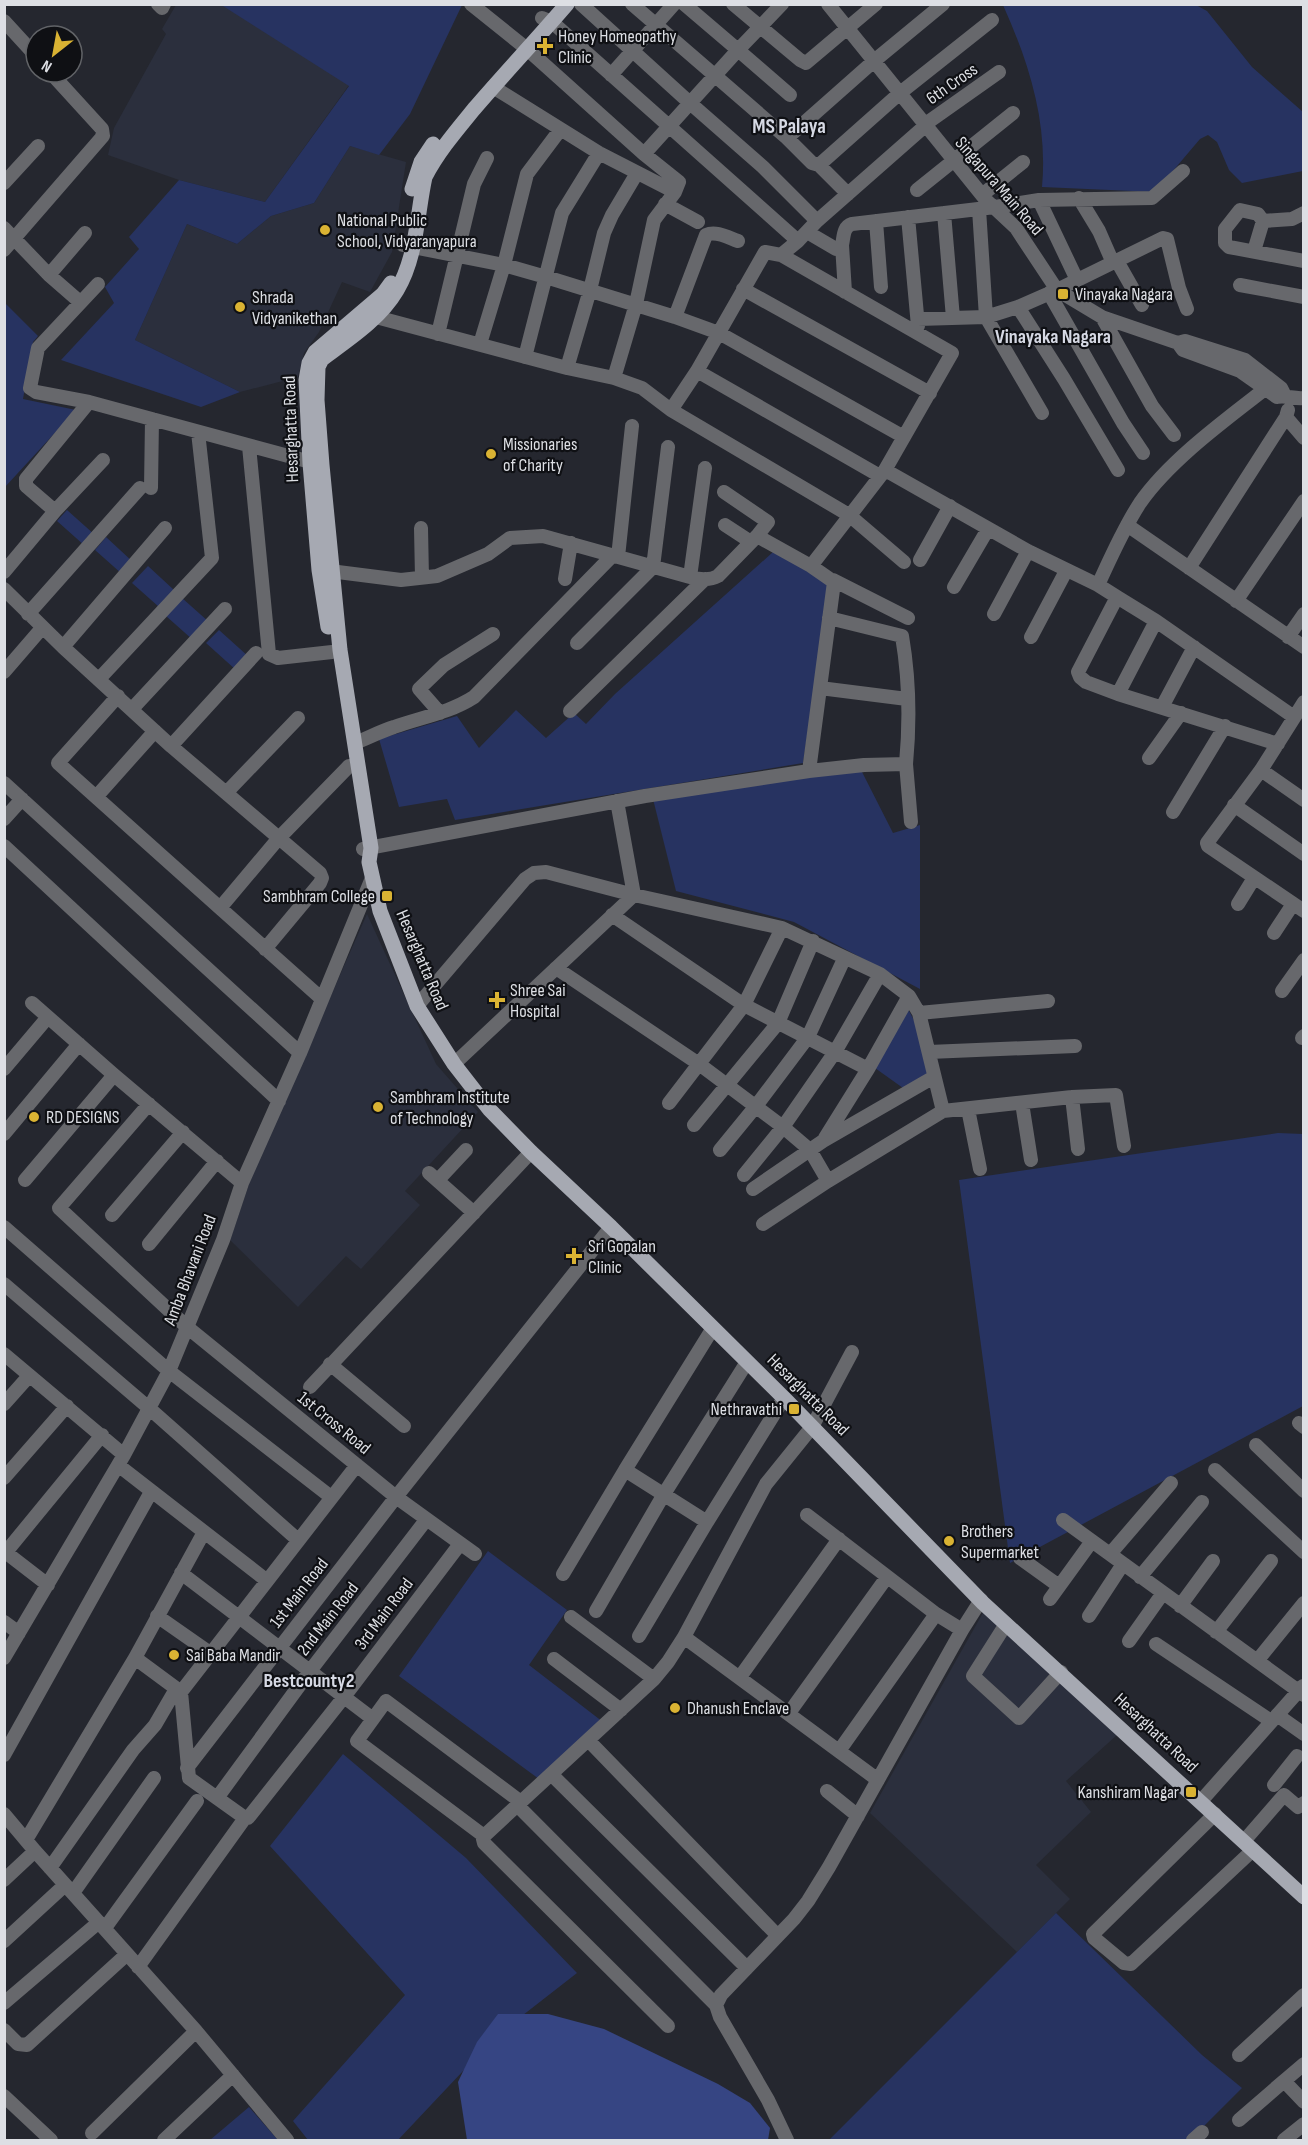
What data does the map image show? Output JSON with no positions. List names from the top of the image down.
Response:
{
  "streets": {
    "main road": ["Hesarghatta Road"],
    "street": [
      "6th Cross",
      "Singapura Main Road",
      "Amba Bhavani Road",
      "1st Cross Road",
      "1st Main Road",
      "3rd Main Road",
      "2nd Main Road"
    ]
  },
  "crossings": [
    ["6th Cross", "Singapura Main Road"],
    ["Hesarghatta Road", "Amba Bhavani Road"],
    ["Hesarghatta Road", "1st Main Road"],
    ["Amba Bhavani Road", "1st Cross Road"],
    ["1st Cross Road", "1st Main Road"],
    ["1st Cross Road", "3rd Main Road"],
    ["1st Cross Road", "2nd Main Road"]
  ],
  "districts": ["MS Palaya", "Vinayaka Nagara", "Bestcounty2"],
  "places": {
    "health": ["Honey Homeopathy Clinic", "Shree Sai Hospital", "Sri Gopalan Clinic"],
    "other": [
      "National Public School, Vidyaranyapura",
      "Shrada Vidyanikethan",
      "Missionaries of Charity",
      "Sambhram Institute of Technology",
      "RD DESIGNS",
      "Brothers Supermarket",
      "Sai Baba Mandir",
      "Dhanush Enclave"
    ],
    "transit": [
      "Vinayaka Nagara",
      "Sambhram College",
      "Nethravathi",
      "Kanshiram Nagar"
    ]
  },
  "north": "bottom left"
}
